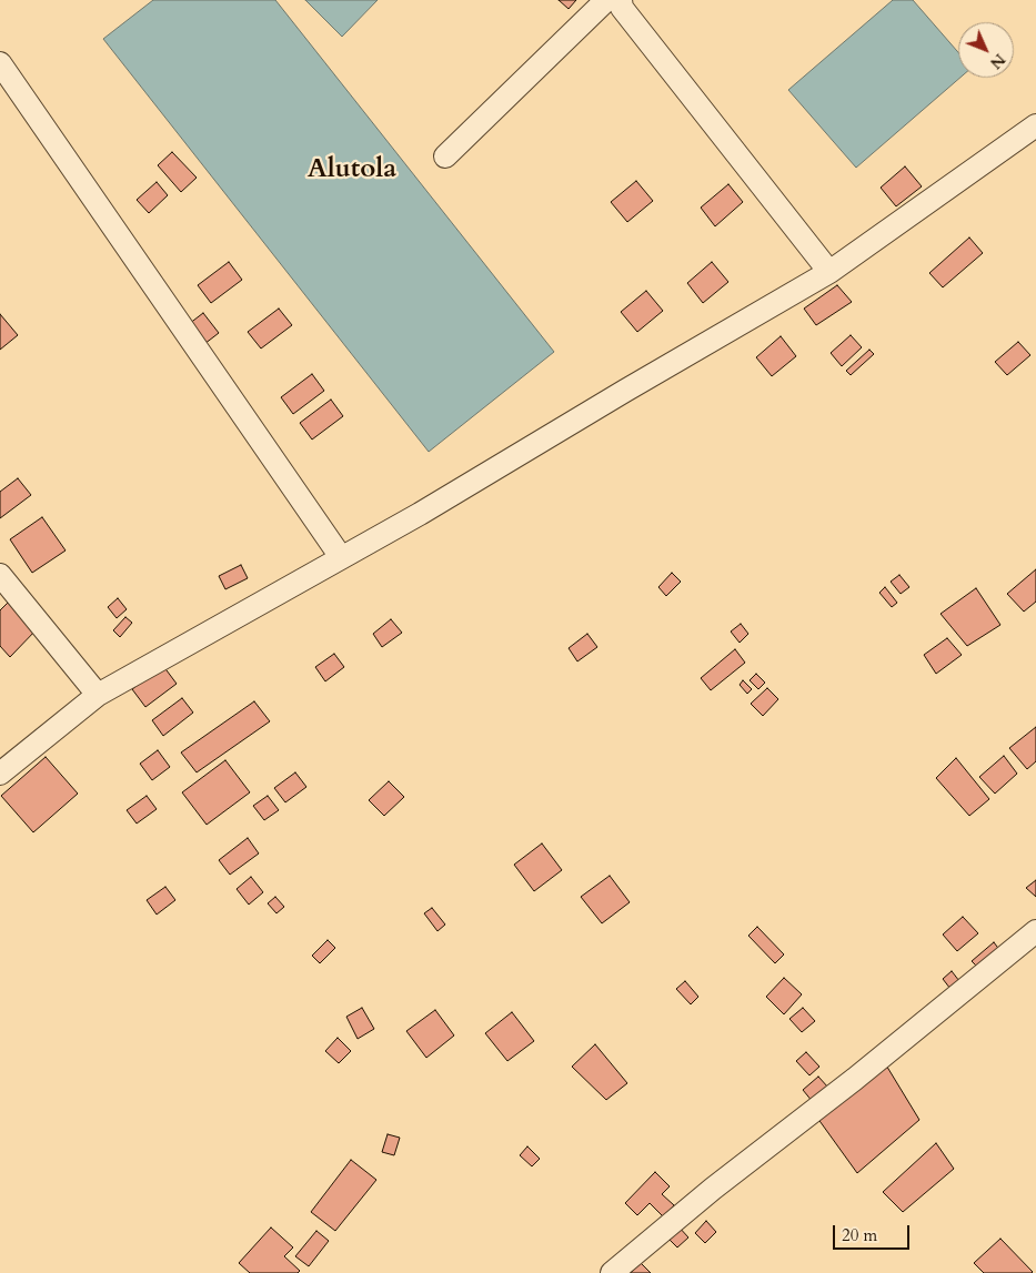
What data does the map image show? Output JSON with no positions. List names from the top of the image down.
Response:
{
  "districts": ["Alutola"],
  "scale_bar": "20 m",
  "north": "bottom right"
}
